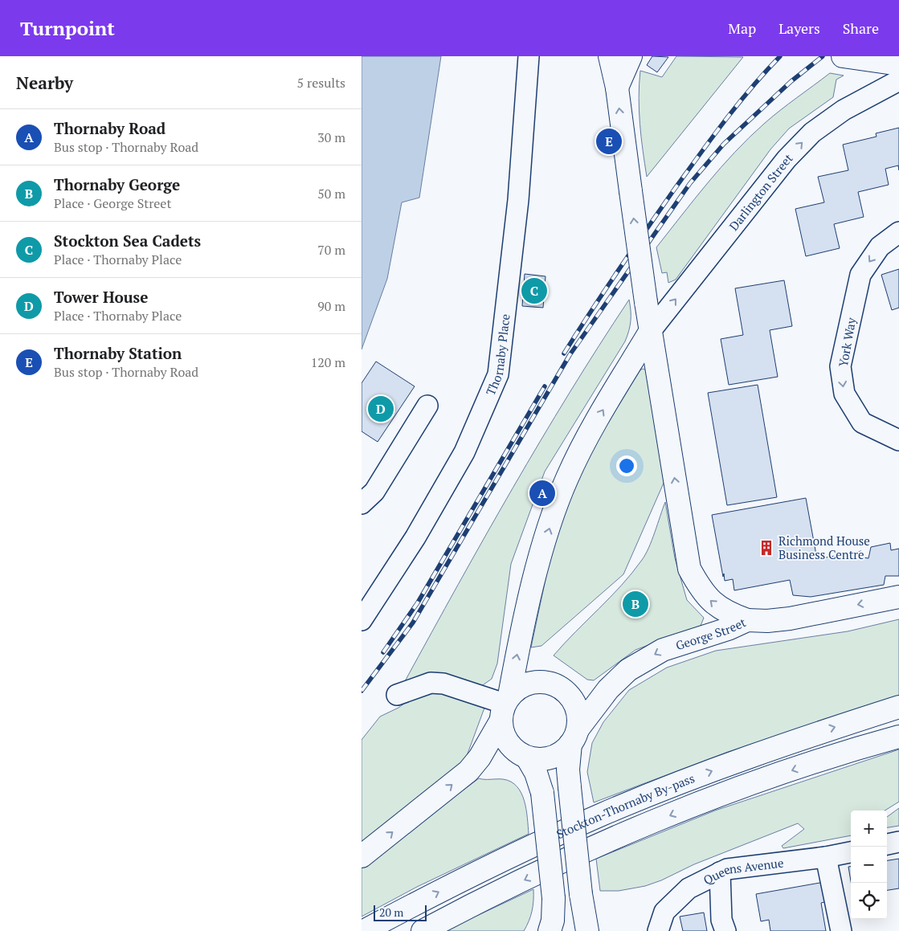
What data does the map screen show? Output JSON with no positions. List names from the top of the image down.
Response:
{
  "streets": {
    "main road": ["George Street", "Stockton-Thornaby By-pass"],
    "street": [
      "Darlington Street",
      "York Way",
      "Thornaby Place",
      "Queens Avenue"
    ]
  },
  "one_way": ["Darlington Street", "York Way"],
  "places": {
    "building": ["Richmond House Business Centre"]
  },
  "scale_bar": "20 m",
  "page": {
    "header": "Turnpoint",
    "nav": ["Map", "Layers", "Share"],
    "heading": ["Nearby", "5 results"],
    "list": [
      {
        "mark": "A",
        "name": "Thornaby Road",
        "note": "Bus stop · Thornaby Road",
        "value": "30 m"
      },
      {
        "mark": "B",
        "name": "Thornaby George",
        "note": "Place · George Street",
        "value": "50 m"
      },
      {
        "mark": "C",
        "name": "Stockton Sea Cadets",
        "note": "Place · Thornaby Place",
        "value": "70 m"
      },
      {
        "mark": "D",
        "name": "Tower House",
        "note": "Place · Thornaby Place",
        "value": "90 m"
      },
      {
        "mark": "E",
        "name": "Thornaby Station",
        "note": "Bus stop · Thornaby Road",
        "value": "120 m"
      }
    ],
    "pins": [
      "E",
      "C",
      "D",
      "A",
      "B"
    ],
    "map_buttons": ["+", "−"],
    "scale": "20 m"
  }
}
